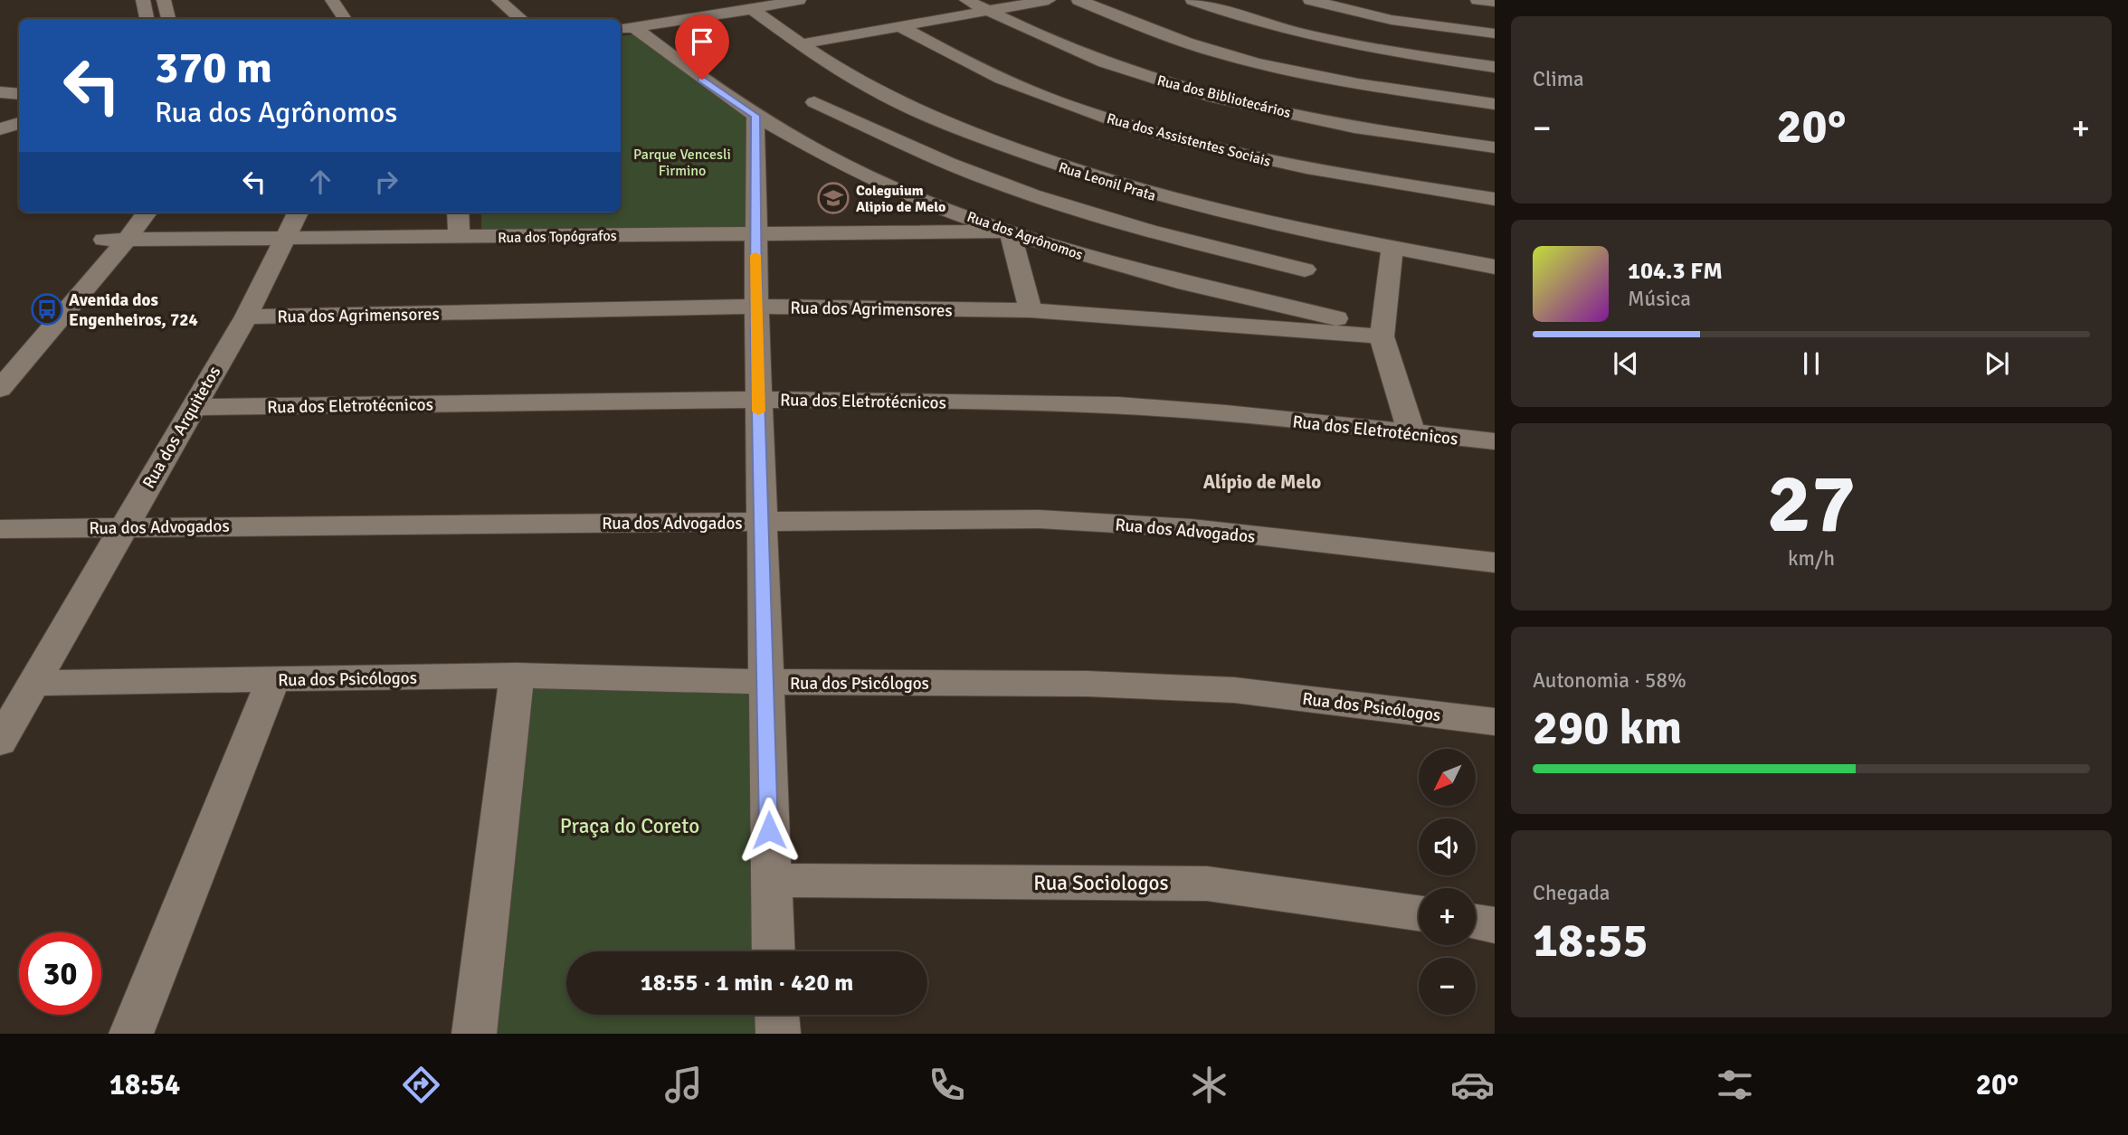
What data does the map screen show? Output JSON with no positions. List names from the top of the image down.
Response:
{
  "streets": {
    "street": [
      "Rua dos Bibliotecários",
      "Rua dos Assistentes Sociais",
      "Rua Leonil Prata",
      "Rua dos Agrônomos",
      "Rua dos Topógrafos",
      "Rua dos Agrimensores",
      "Rua dos Eletrotécnicos",
      "Rua dos Arquitetos",
      "Rua dos Advogados",
      "Rua dos Psicólogos",
      "Rua Sociologos"
    ]
  },
  "crossings": [
    ["Rua dos Agrônomos", "Rua dos Topógrafos"],
    ["Rua dos Agrônomos", "Rua dos Agrimensores"],
    ["Rua dos Topógrafos", "Rua dos Arquitetos"],
    ["Rua dos Agrimensores", "Rua dos Arquitetos"],
    ["Rua dos Eletrotécnicos", "Rua dos Arquitetos"],
    ["Rua dos Arquitetos", "Rua dos Advogados"],
    ["Rua dos Arquitetos", "Rua dos Psicólogos"]
  ],
  "districts": ["Alípio de Melo"],
  "parks": ["Parque Vencesli Firmino", "Praça do Coreto"],
  "places": {
    "school or university": ["Coleguium Alipio de Melo"],
    "bus stop": ["Avenida dos Engenheiros, 724"]
  },
  "north": "bottom left",
  "page": {
    "tile": [
      "Clima",
      ["27", "km/h"],
      ["Autonomia · 58%", "290 km"],
      ["Chegada", "18:55"]
    ],
    "turn": ["370 m", "Rua dos Agrônomos"],
    "heat": ["−", "20°", "+"],
    "song": ["104.3 FM", "Música"],
    "map_buttons": ["+", "−"],
    "limit": "30",
    "trip": "18:55 · 1 min · 420 m",
    "tabs": ["18:54", "20°"]
  }
}
